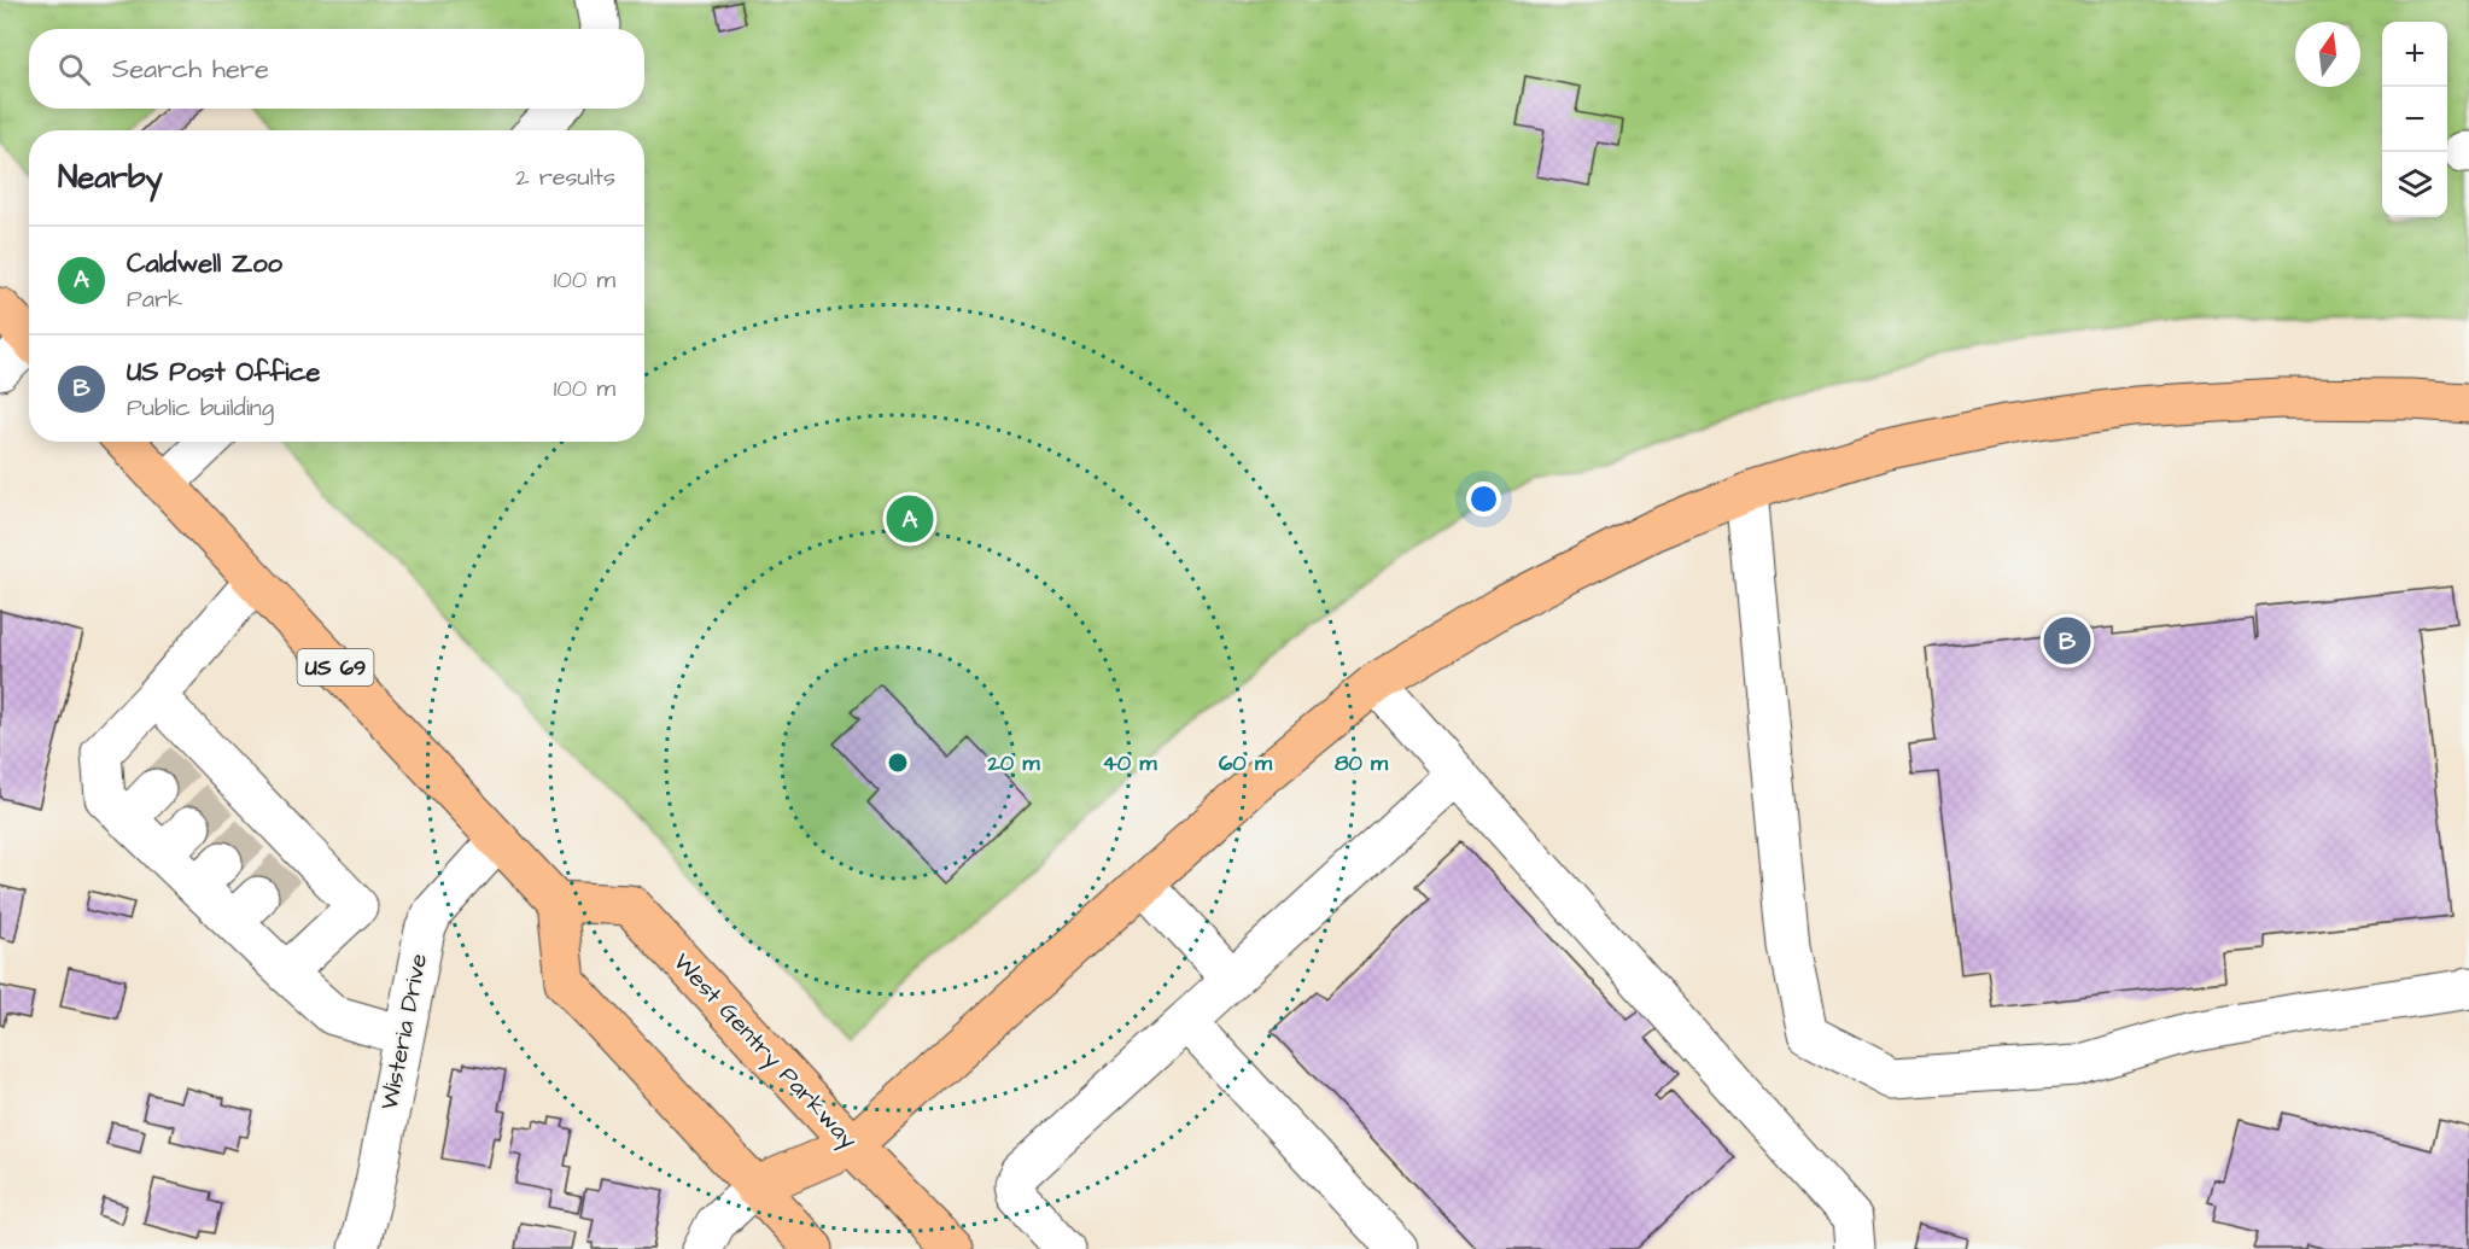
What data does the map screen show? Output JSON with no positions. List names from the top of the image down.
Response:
{
  "streets": {
    "main road": ["US 69", "West Gentry Parkway"],
    "street": ["Wisteria Drive"]
  },
  "crossings": [
    ["US 69", "Wisteria Drive"],
    ["US 69", "West Gentry Parkway"]
  ],
  "north": "top",
  "page": {
    "map_buttons": ["+", "−"],
    "search": "Search here",
    "heading": ["Nearby", "2 results"],
    "list": [
      {
        "mark": "A",
        "name": "Caldwell Zoo",
        "note": "Park",
        "value": "100 m"
      },
      {
        "mark": "B",
        "name": "US Post Office",
        "note": "Public building",
        "value": "100 m"
      }
    ],
    "pins": ["A", "B"]
  },
  "rings": [
    "20 m",
    "40 m",
    "60 m",
    "80 m"
  ]
}
